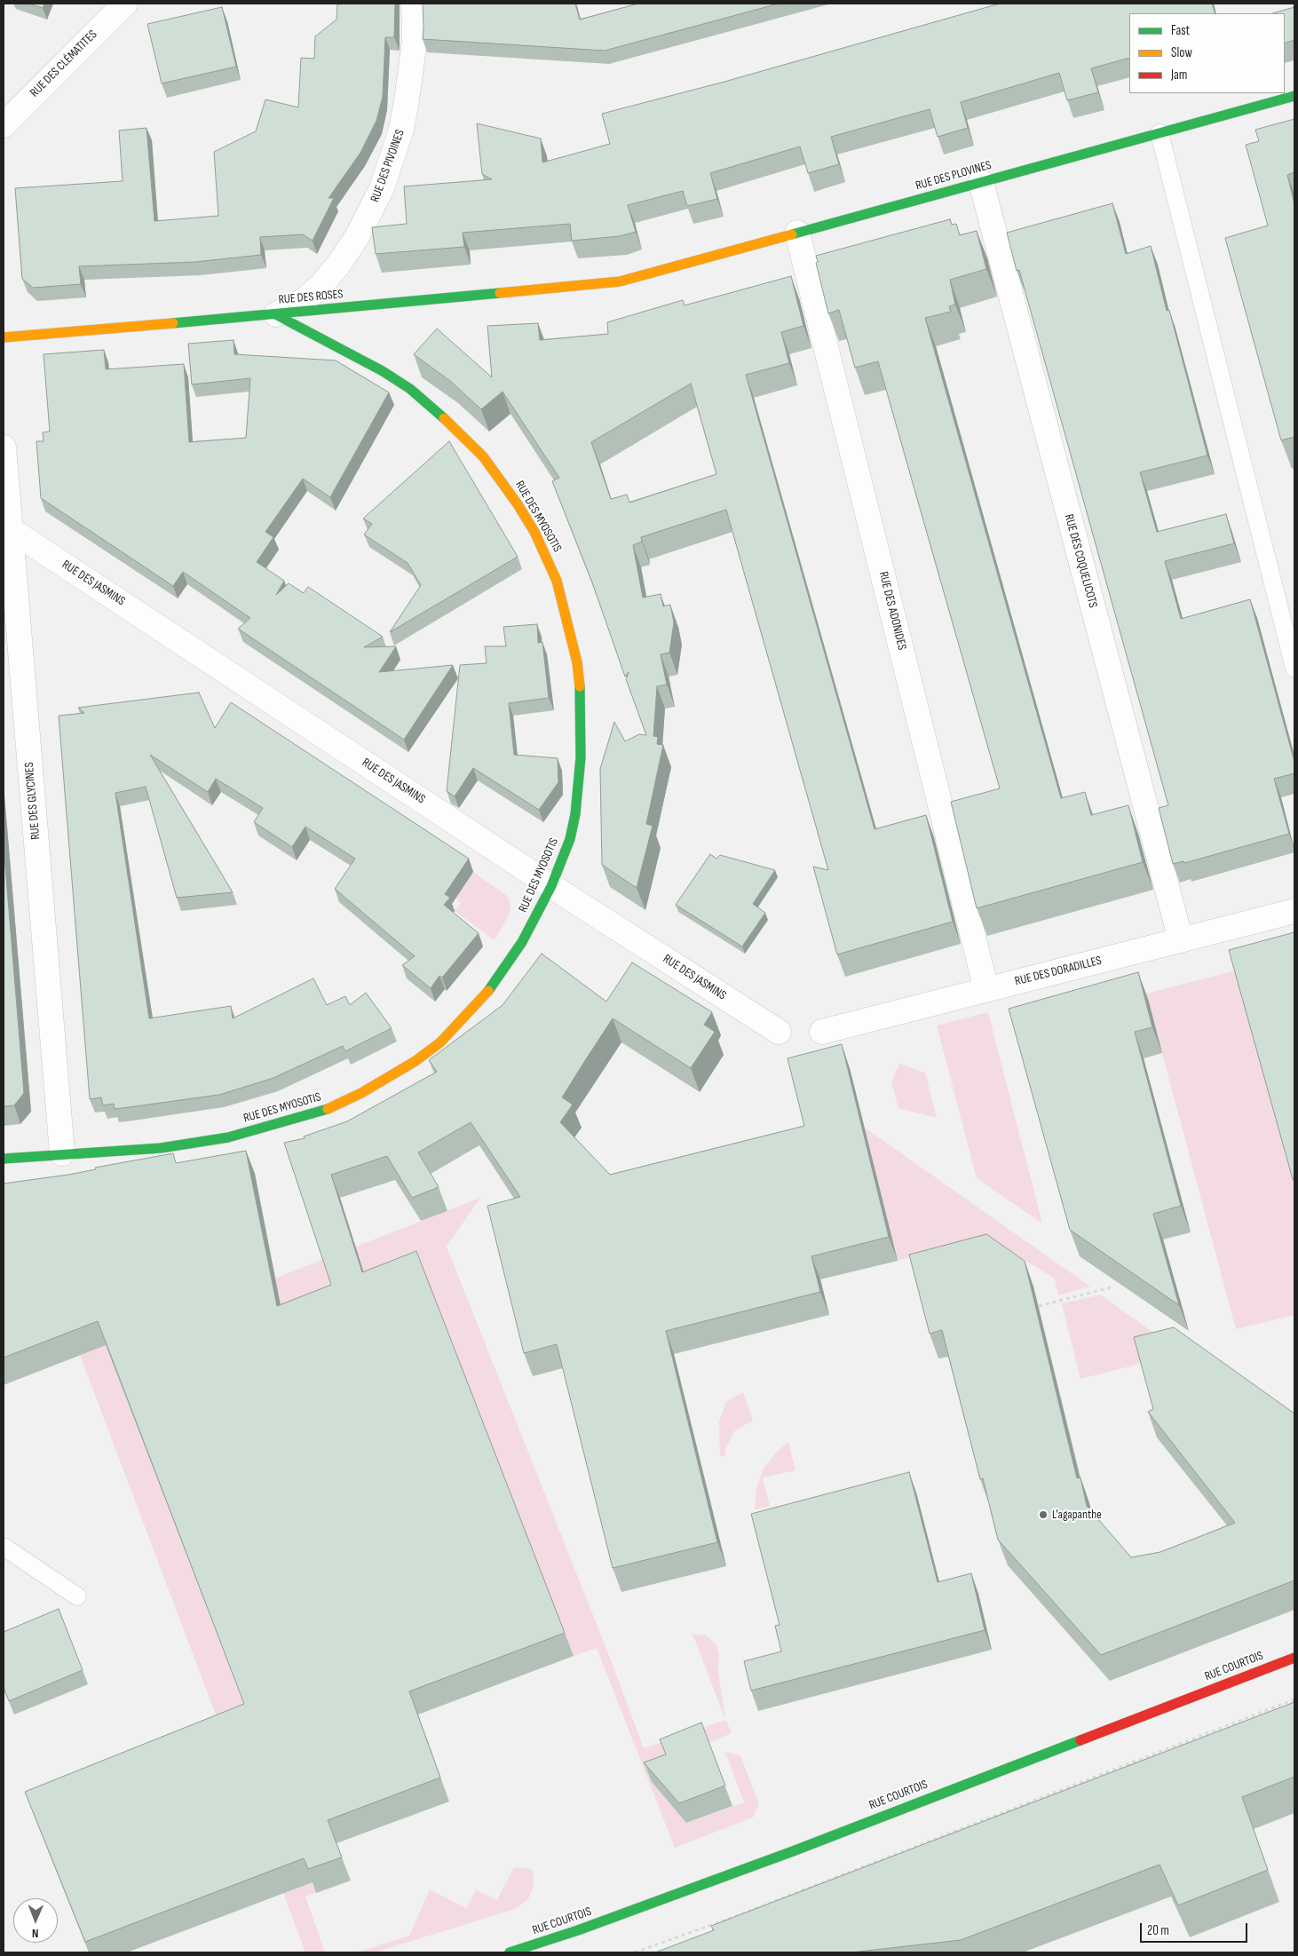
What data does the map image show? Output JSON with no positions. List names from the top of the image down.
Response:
{
  "streets": {
    "street": [
      "RUE DES CLÉMATITES",
      "RUE DES PIVOINES",
      "RUE DES PLOVINES",
      "RUE DES ROSES",
      "RUE DES MYOSOTIS",
      "RUE DES COQUELICOTS",
      "RUE DES JASMINS",
      "RUE DES ADONIDES",
      "RUE DES GLYCINES",
      "RUE DES DORADILLES",
      "RUE COURTOIS"
    ]
  },
  "crossings": [
    ["RUE DES PIVOINES", "RUE DES ROSES"],
    ["RUE DES PIVOINES", "RUE DES MYOSOTIS"],
    ["RUE DES PLOVINES", "RUE DES ROSES"],
    ["RUE DES PLOVINES", "RUE DES COQUELICOTS"],
    ["RUE DES PLOVINES", "RUE DES ADONIDES"],
    ["RUE DES ROSES", "RUE DES MYOSOTIS"],
    ["RUE DES MYOSOTIS", "RUE DES JASMINS"],
    ["RUE DES MYOSOTIS", "RUE DES GLYCINES"],
    ["RUE DES COQUELICOTS", "RUE DES DORADILLES"],
    ["RUE DES JASMINS", "RUE DES GLYCINES"],
    ["RUE DES ADONIDES", "RUE DES DORADILLES"]
  ],
  "places": ["L'agapanthe"],
  "legend": ["Fast", "Slow", "Jam"],
  "scale_bar": "20 m",
  "north": "bottom"
}
